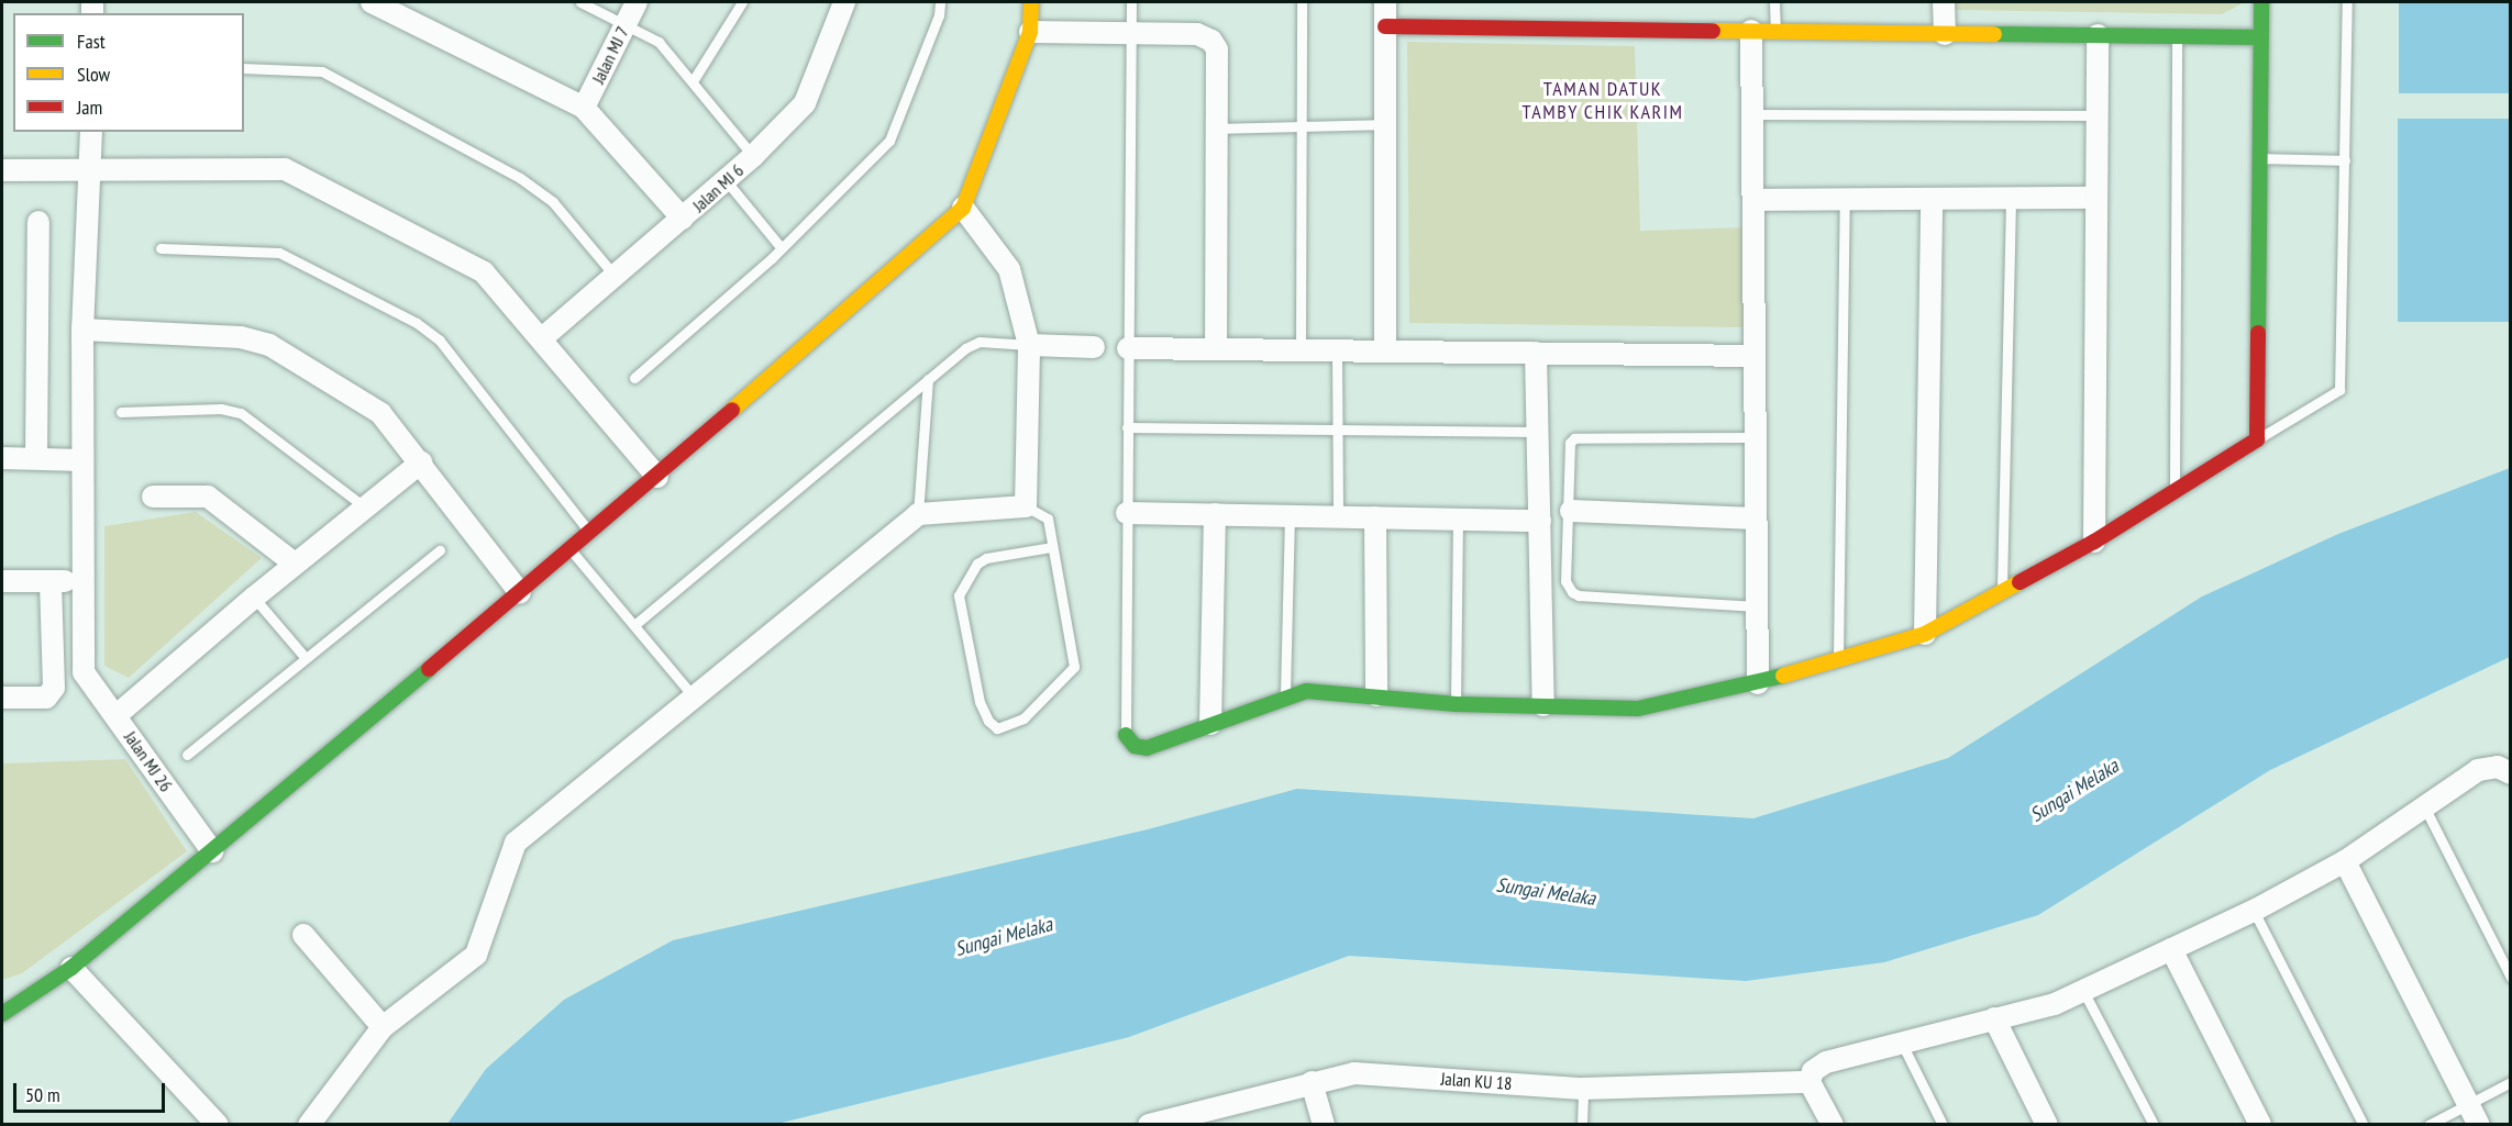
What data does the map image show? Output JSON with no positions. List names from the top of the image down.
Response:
{
  "streets": {
    "street": [
      "Jalan MJ 7",
      "Jalan MJ 6",
      "Jalan MJ 26",
      "Jalan KU 18"
    ]
  },
  "districts": ["TAMAN DATUK TAMBY CHIK KARIM"],
  "water": ["Sungai Melaka"],
  "legend": ["Fast", "Slow", "Jam"],
  "scale_bar": "50 m"
}
